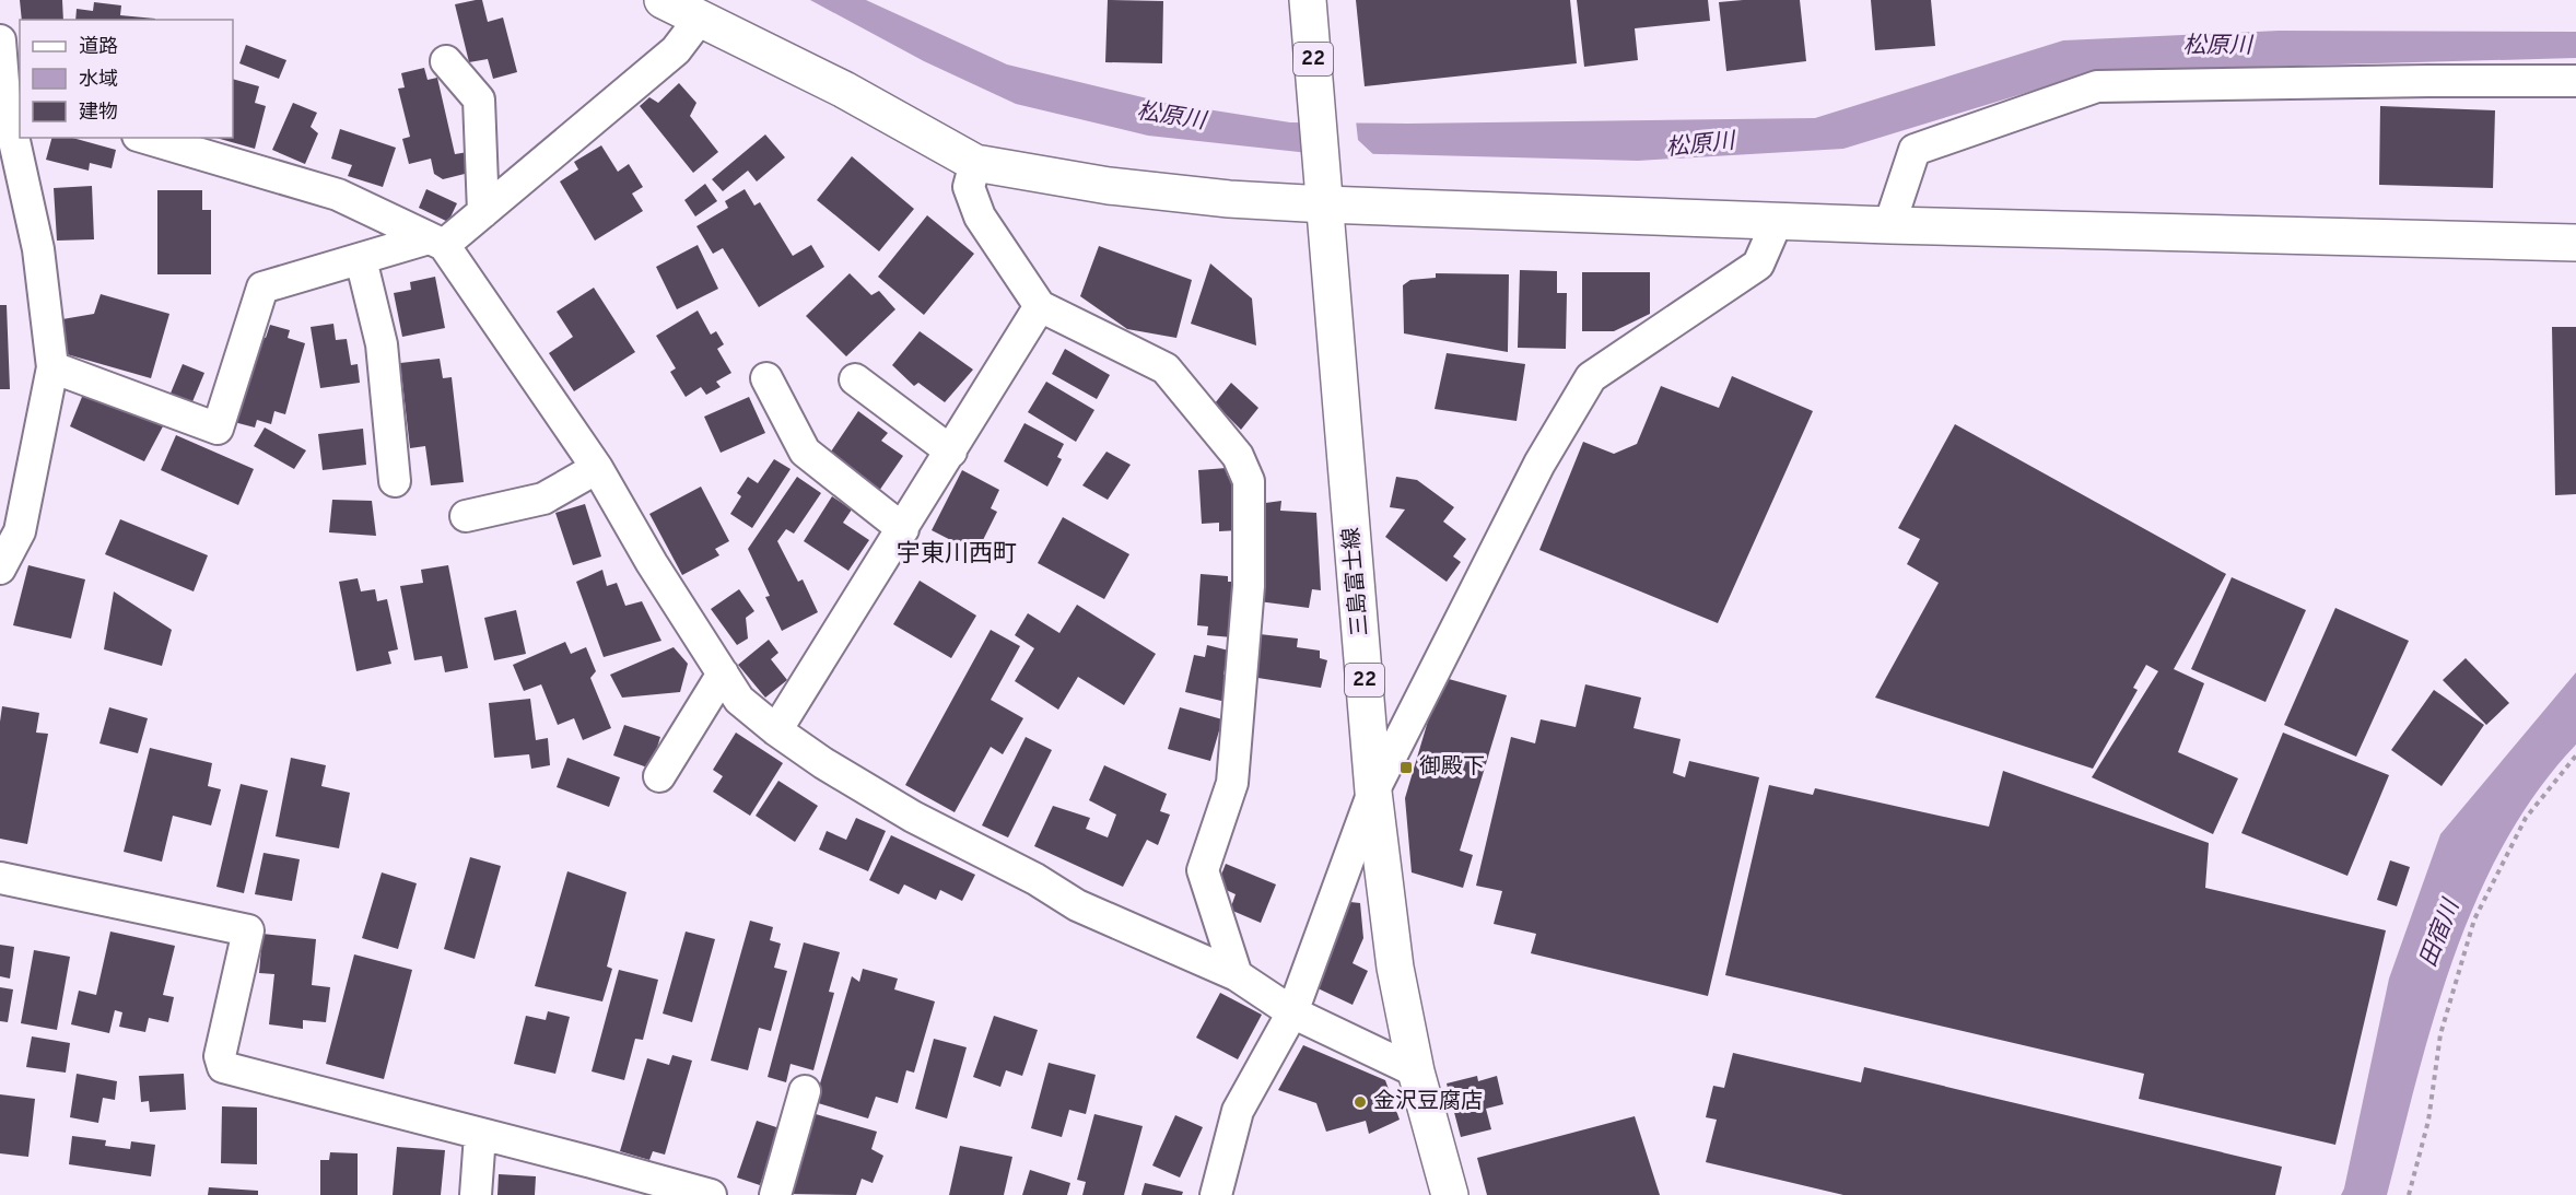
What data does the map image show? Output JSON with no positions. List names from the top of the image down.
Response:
{
  "streets": {
    "street": ["22", "三島富士線"]
  },
  "districts": ["宇東川西町"],
  "water": ["松原川", "田宿川"],
  "places": {
    "transit": ["御殿下"],
    "other": ["金沢豆腐店"]
  },
  "legend": ["道路", "水域", "建物"]
}
